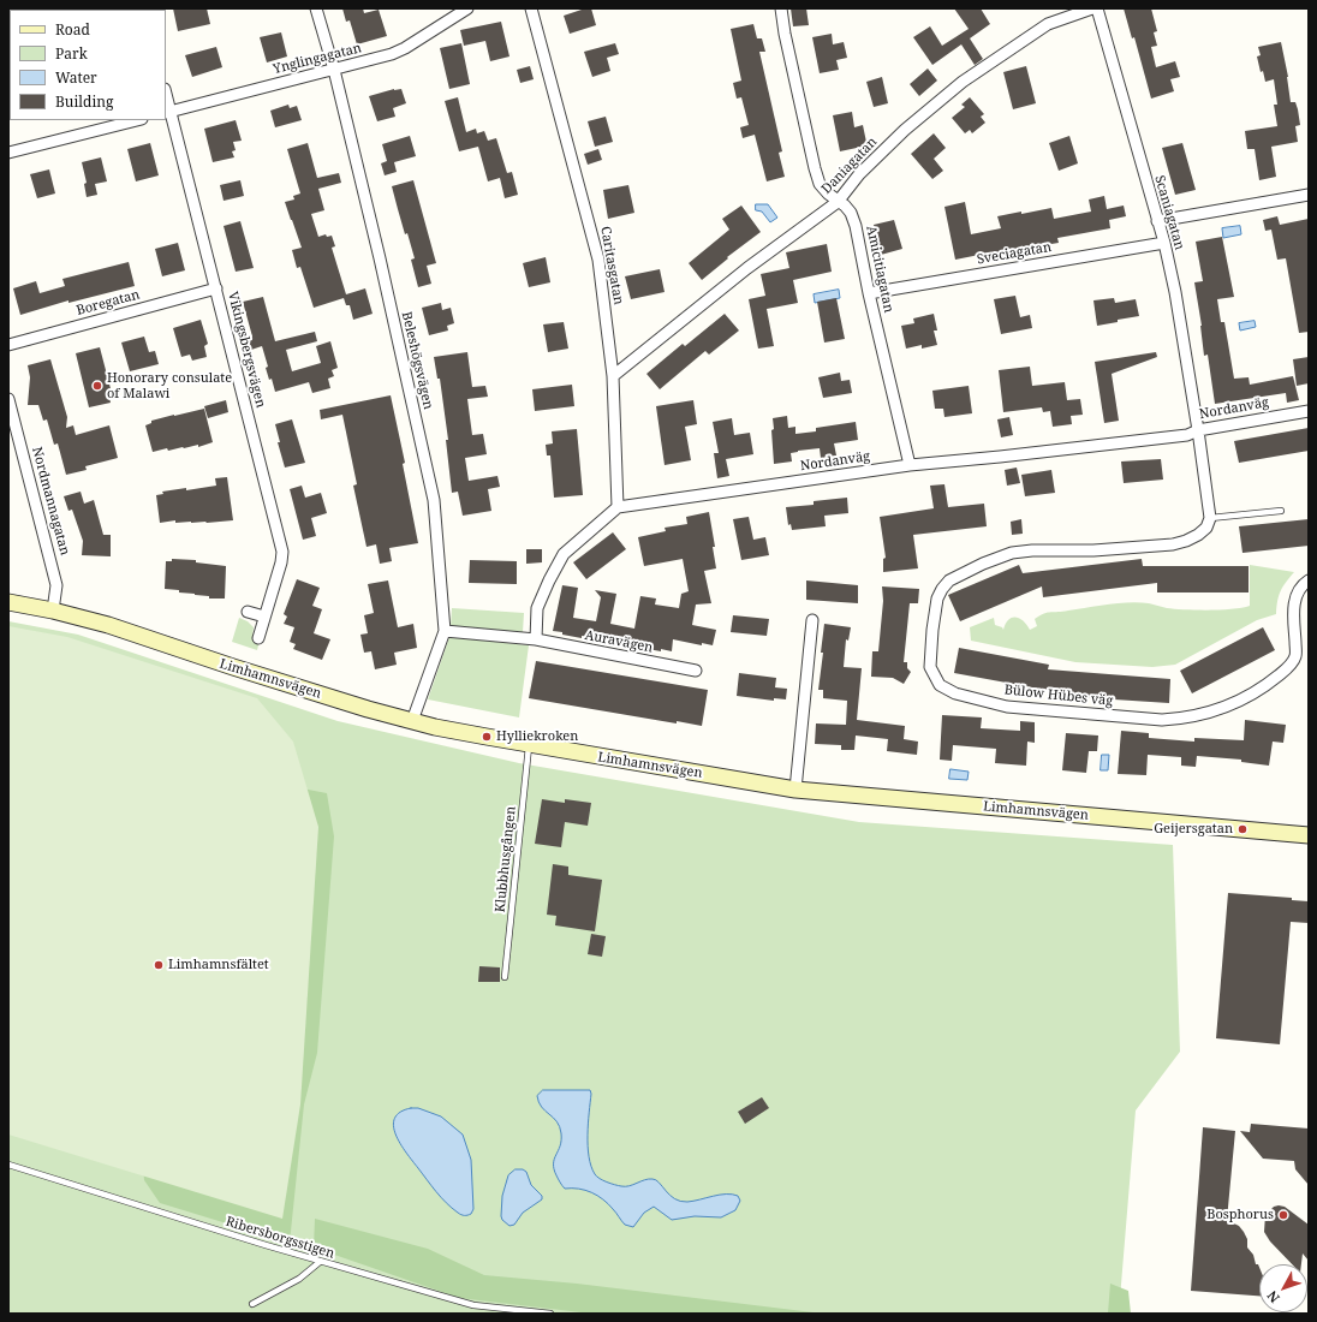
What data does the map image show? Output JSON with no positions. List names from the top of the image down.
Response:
{
  "streets": {
    "main road": ["Limhamnsvägen"],
    "street": [
      "Ynglingagatan",
      "Daniagatan",
      "Scaniagatan",
      "Sveciagatan",
      "Caritasgatan",
      "Amicitiagatan",
      "Boregatan",
      "Vikingsbergsvägen",
      "Beleshögsvägen",
      "Nordanväg",
      "Nordmannagatan",
      "Auravägen",
      "Bülow Hübes väg"
    ],
    "lane": ["Klubbhusgången", "Ribersborgsstigen"]
  },
  "crossings": [
    ["Ynglingagatan", "Vikingsbergsvägen"],
    ["Ynglingagatan", "Beleshögsvägen"],
    ["Daniagatan", "Caritasgatan"],
    ["Daniagatan", "Amicitiagatan"],
    ["Scaniagatan", "Sveciagatan"],
    ["Scaniagatan", "Nordanväg"],
    ["Sveciagatan", "Amicitiagatan"],
    ["Caritasgatan", "Nordanväg"],
    ["Amicitiagatan", "Nordanväg"],
    ["Boregatan", "Vikingsbergsvägen"],
    ["Beleshögsvägen", "Limhamnsvägen"],
    ["Nordmannagatan", "Limhamnsvägen"],
    ["Limhamnsvägen", "Klubbhusgången"]
  ],
  "places": [
    "Honorary consulate of Malawi",
    "Hylliekroken",
    "Geijersgatan",
    "Limhamnsfältet",
    "Bosphorus"
  ],
  "legend": [
    "Road",
    "Park",
    "Water",
    "Building"
  ],
  "north": "bottom left"
}
